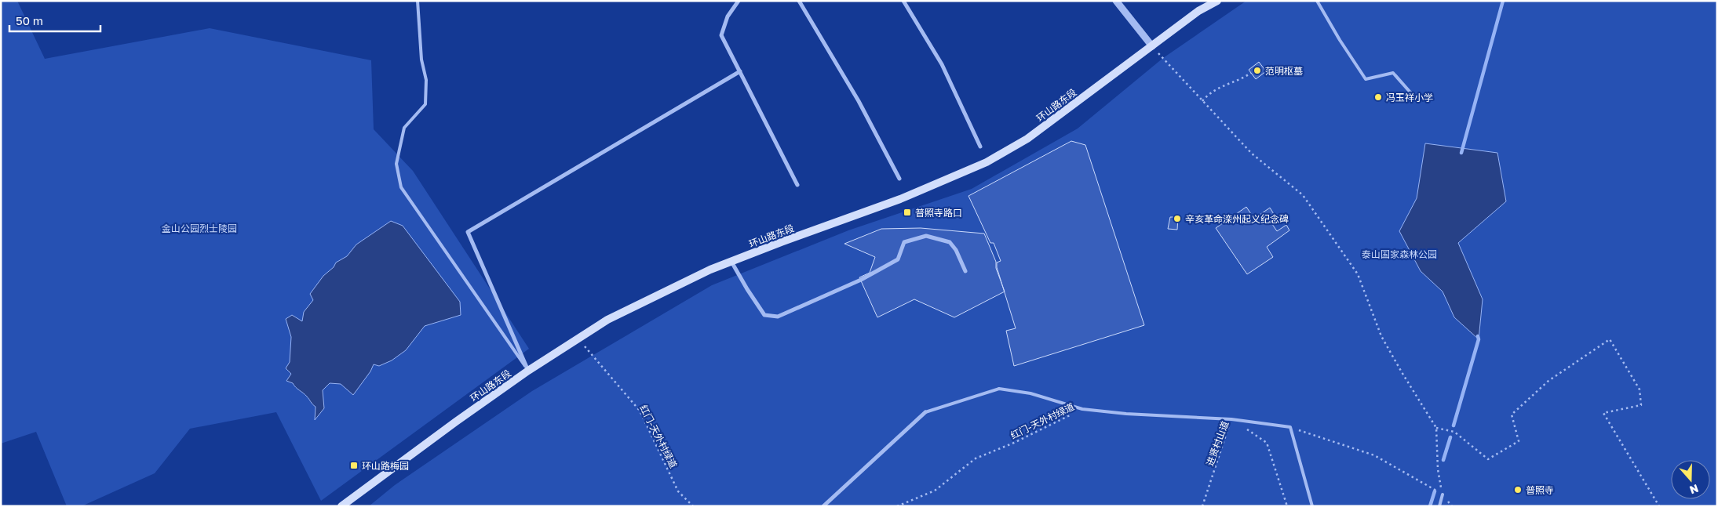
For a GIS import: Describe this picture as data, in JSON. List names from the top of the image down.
{
  "streets": {
    "main road": ["环山路东段"],
    "path": ["红门-天外村绿道", "进贤村山道"]
  },
  "crossings": [
    ["环山路东段", "红门-天外村绿道"]
  ],
  "parks": ["金山公园烈士陵园", "泰山国家森林公园"],
  "places": {
    "other": [
      "范明枢墓",
      "冯玉祥小学",
      "辛亥革命滦州起义纪念碑",
      "普照寺"
    ],
    "transit": ["普照寺路口", "环山路梅园"]
  },
  "scale_bar": "50 m",
  "north": "bottom"
}
